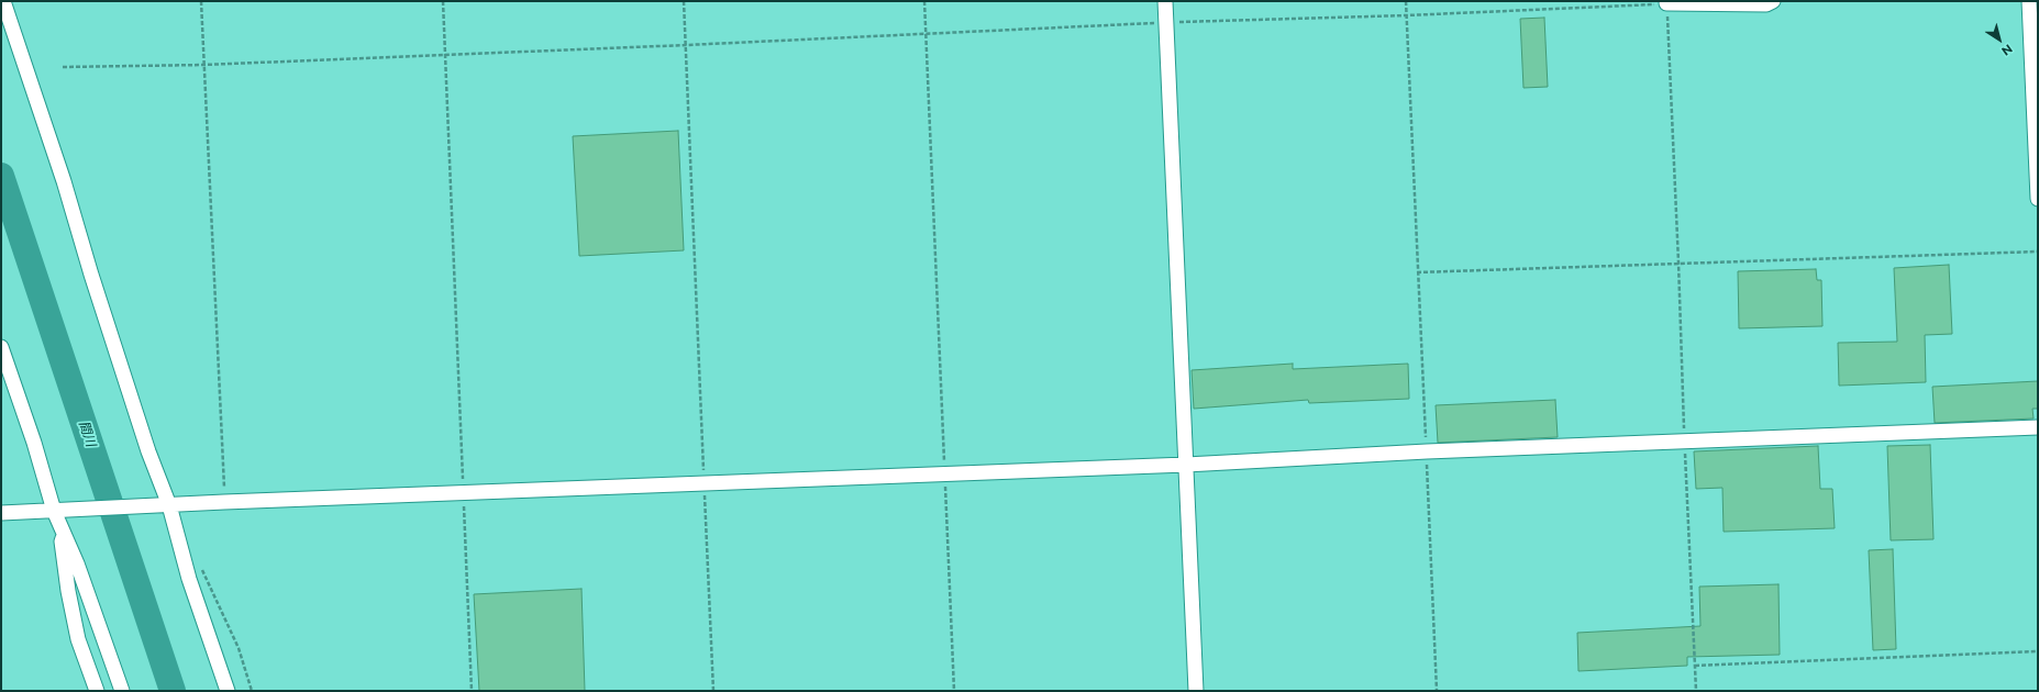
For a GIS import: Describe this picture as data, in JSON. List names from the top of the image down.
{
  "water": ["間川"],
  "north": "bottom right"
}
